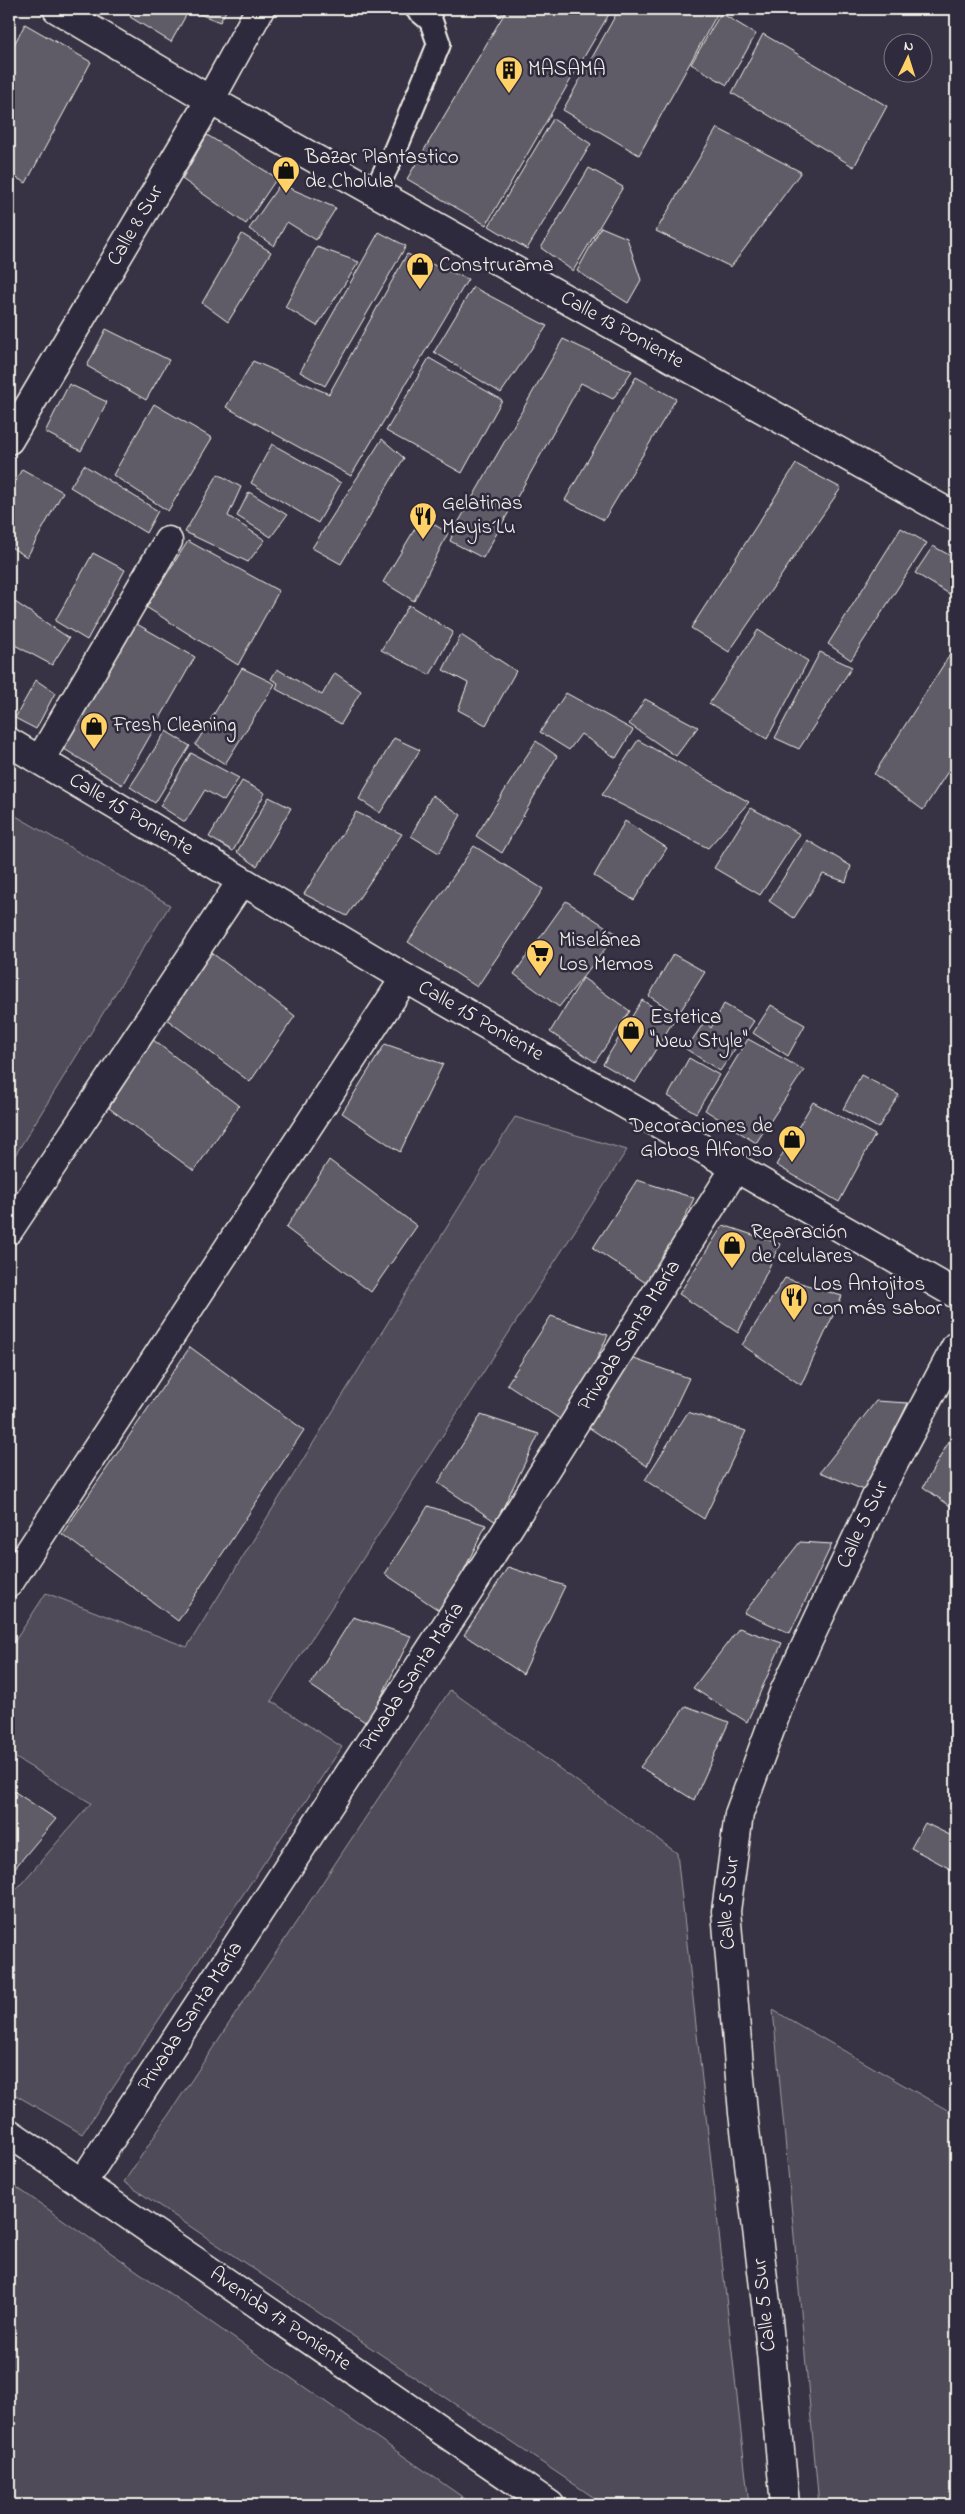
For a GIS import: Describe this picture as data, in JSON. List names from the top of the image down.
{
  "streets": {
    "street": [
      "Calle 8 Sur",
      "Calle 13 Poniente",
      "Calle 15 Poniente",
      "Privada Santa María",
      "Calle 5 Sur",
      "Avenida 17 Poniente"
    ]
  },
  "crossings": [
    ["Calle 8 Sur", "Calle 13 Poniente"],
    ["Calle 15 Poniente", "Privada Santa María"],
    ["Privada Santa María", "Avenida 17 Poniente"]
  ],
  "places": {
    "building": ["MASAMA"],
    "shop": [
      "Bazar Plantastico de Cholula",
      "Construrama",
      "Fresh Cleaning",
      "Estetica \"New Style\"",
      "Decoraciones de Globos Alfonso",
      "Reparación de celulares"
    ],
    "restaurant": ["Gelatinas Mayis´Lu", "Los Antojitos con más sabor"],
    "supermarket": ["Miselánea Los Memos"]
  },
  "north": "top"
}
